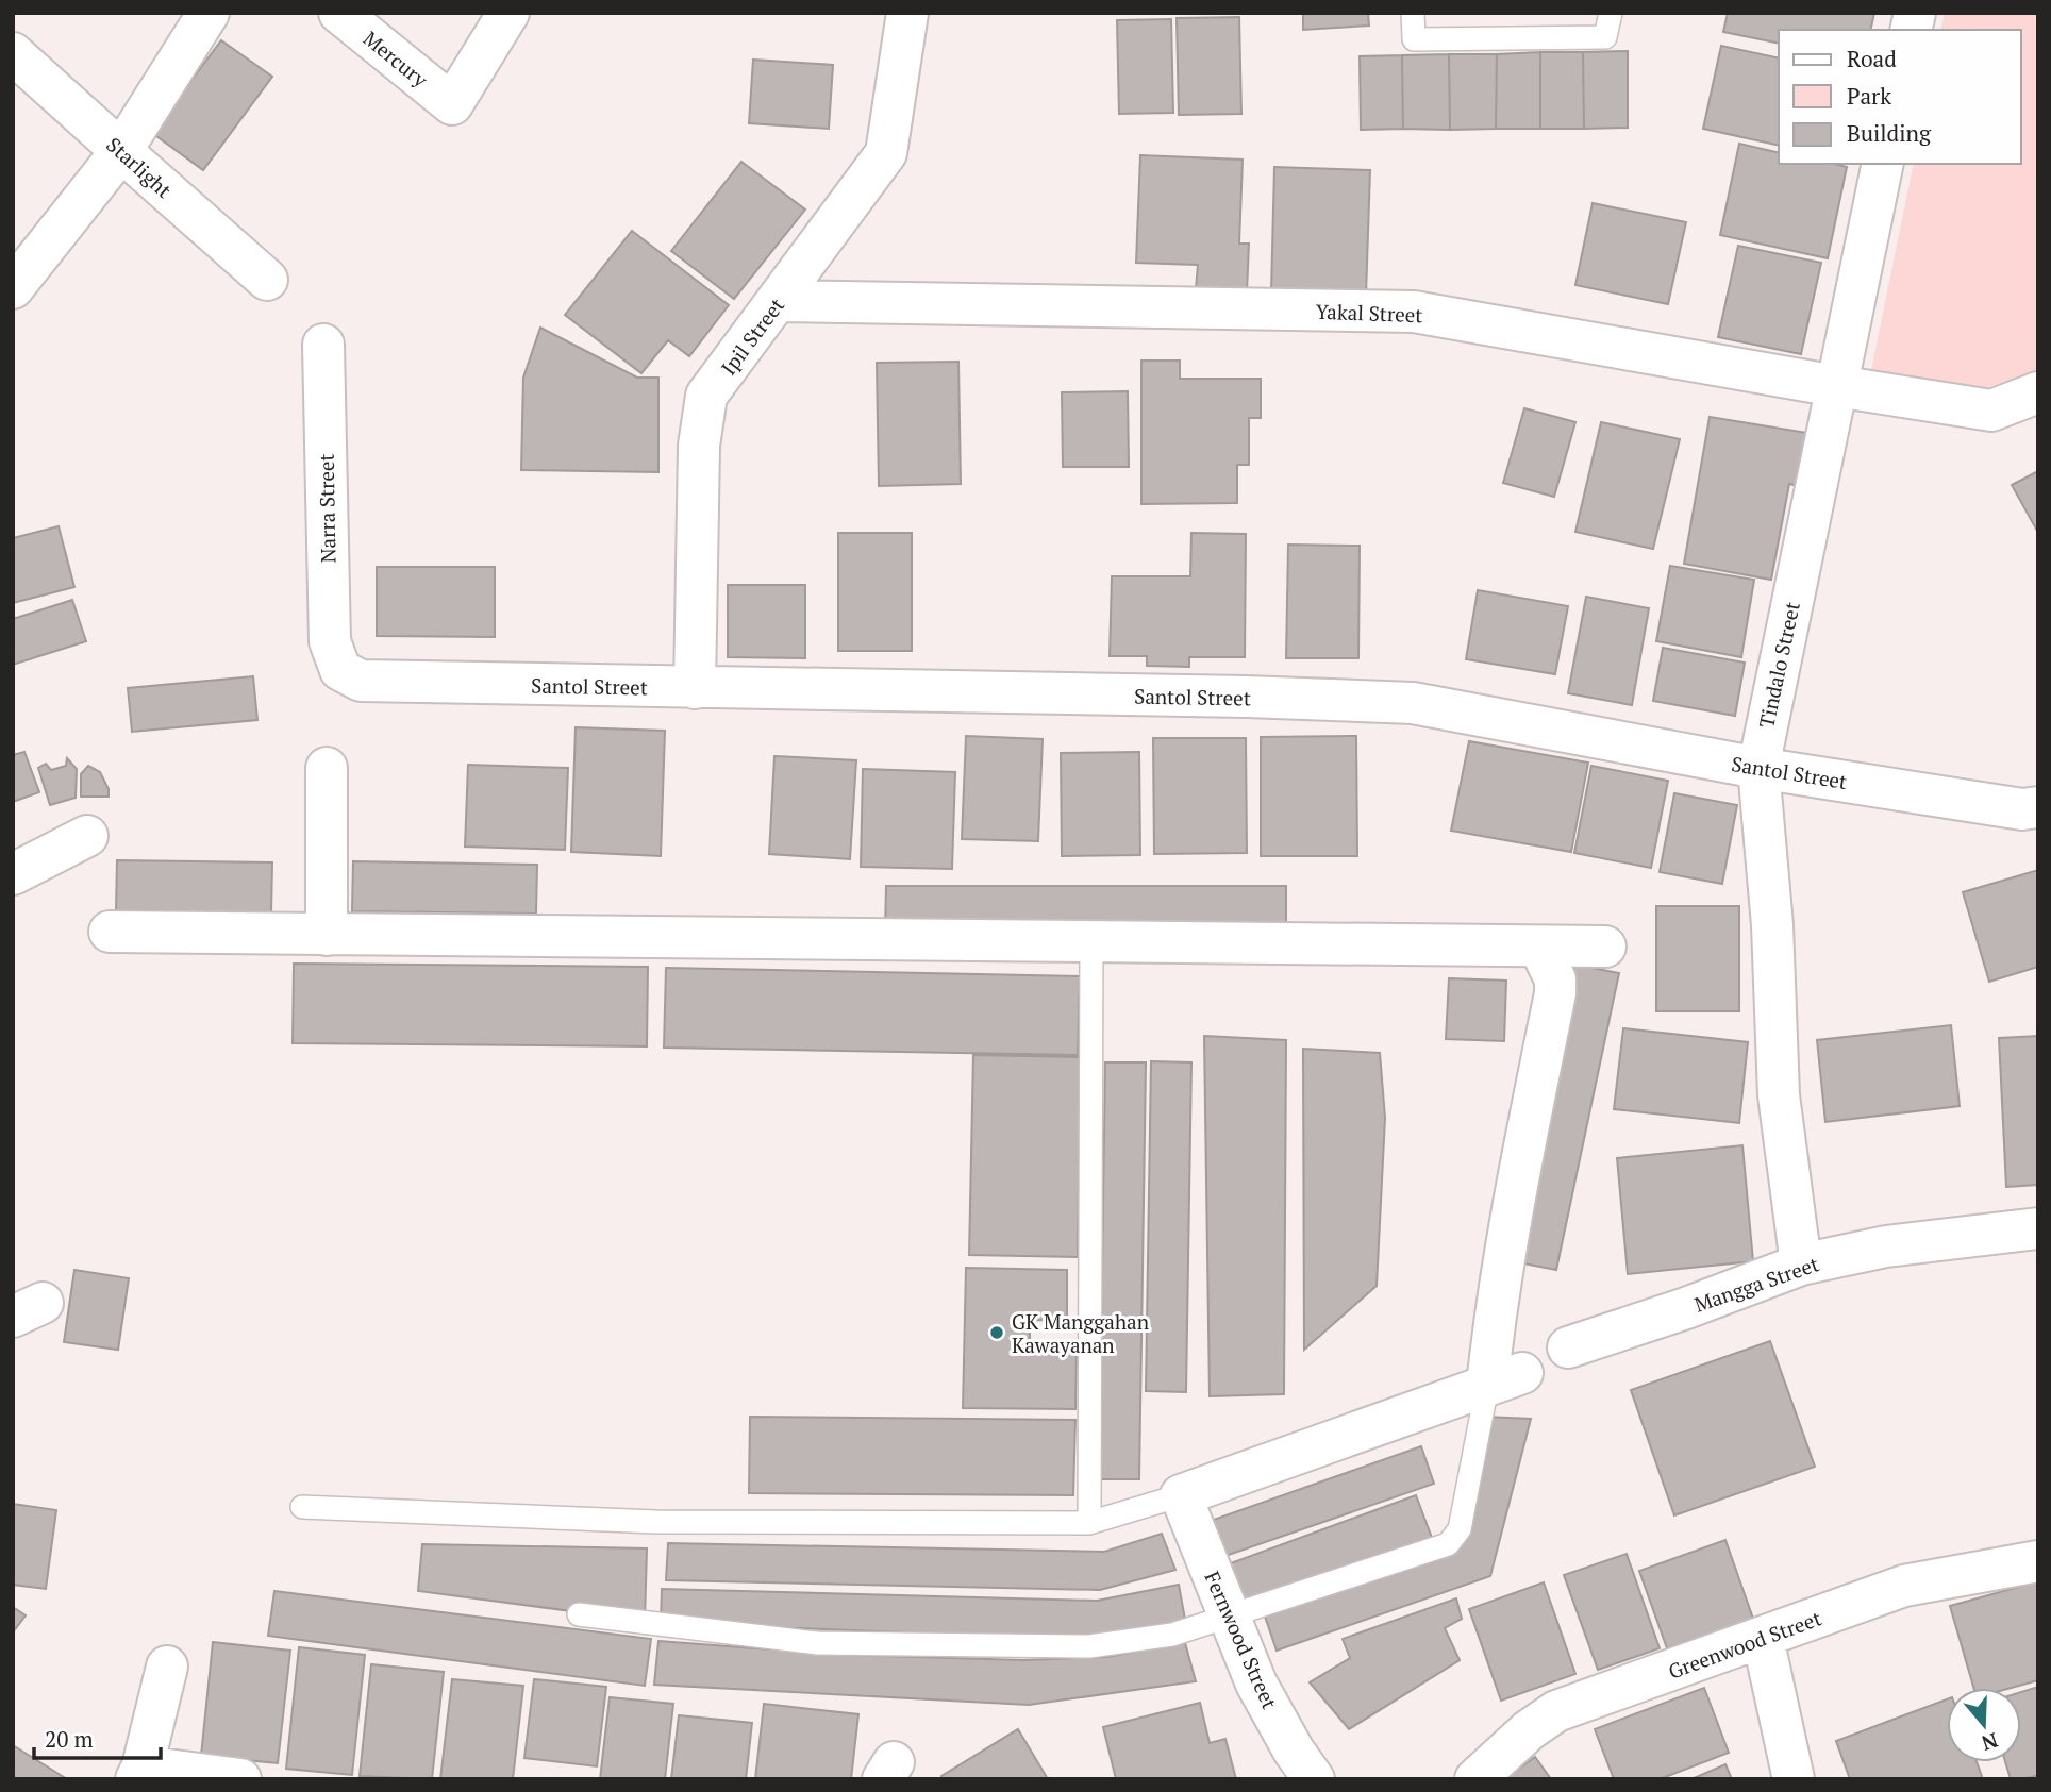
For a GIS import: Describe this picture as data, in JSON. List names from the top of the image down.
{
  "streets": {
    "street": [
      "Mercury",
      "Starlight",
      "Yakal Street",
      "Ipil Street",
      "Narra Street",
      "Tindalo Street",
      "Santol Street",
      "Mangga Street",
      "Fernwood Street",
      "Greenwood Street"
    ]
  },
  "crossings": [
    ["Yakal Street", "Ipil Street"],
    ["Yakal Street", "Tindalo Street"],
    ["Ipil Street", "Santol Street"],
    ["Narra Street", "Santol Street"],
    ["Tindalo Street", "Santol Street"],
    ["Tindalo Street", "Mangga Street"]
  ],
  "places": ["GK Manggahan Kawayanan"],
  "legend": ["Road", "Park", "Building"],
  "scale_bar": "20 m",
  "north": "bottom"
}
